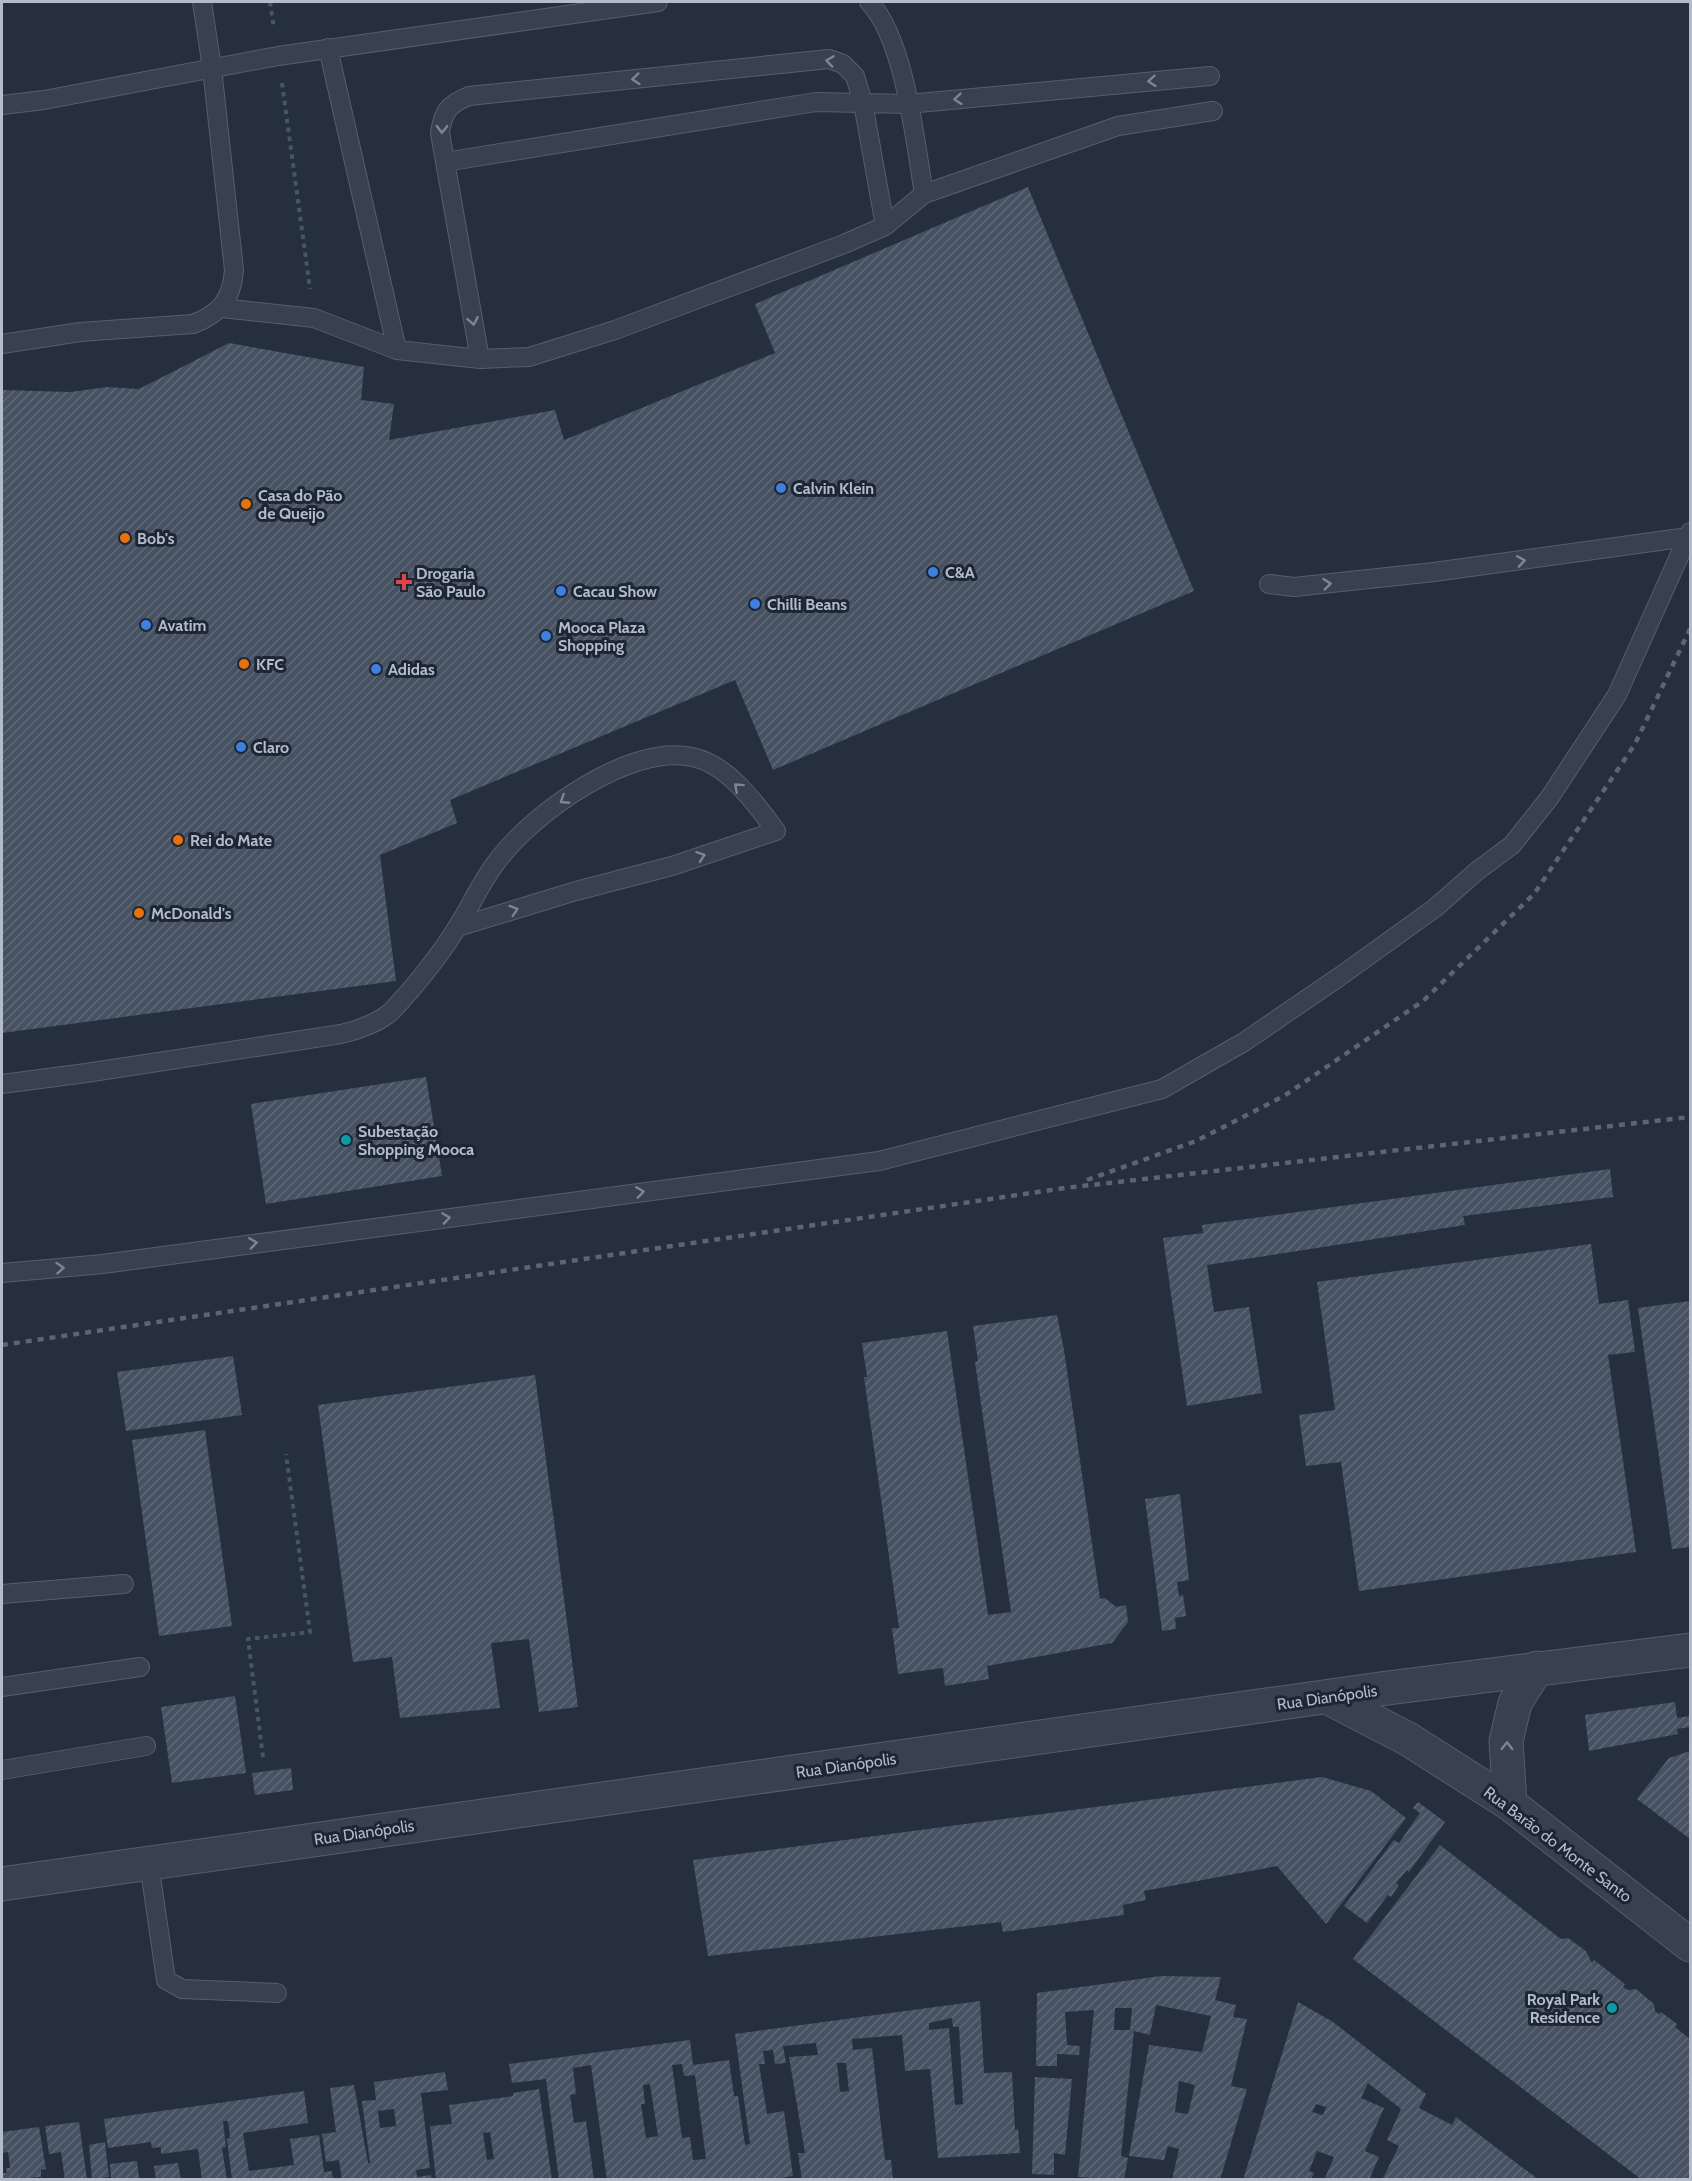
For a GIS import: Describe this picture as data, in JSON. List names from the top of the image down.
{
  "streets": {
    "street": ["Rua Dianópolis", "Rua Barão do Monte Santo"]
  },
  "crossings": [
    ["Rua Dianópolis", "Rua Barão do Monte Santo"]
  ],
  "places": {
    "other": [
      "Calvin Klein",
      "Casa do Pão de Queijo",
      "Bob's",
      "C&A",
      "Cacau Show",
      "Chilli Beans",
      "Avatim",
      "Mooca Plaza Shopping",
      "KFC",
      "Adidas",
      "Claro",
      "Rei do Mate",
      "McDonald's",
      "Subestação Shopping Mooca",
      "Royal Park Residence"
    ],
    "health": ["Drogaria São Paulo"]
  }
}
